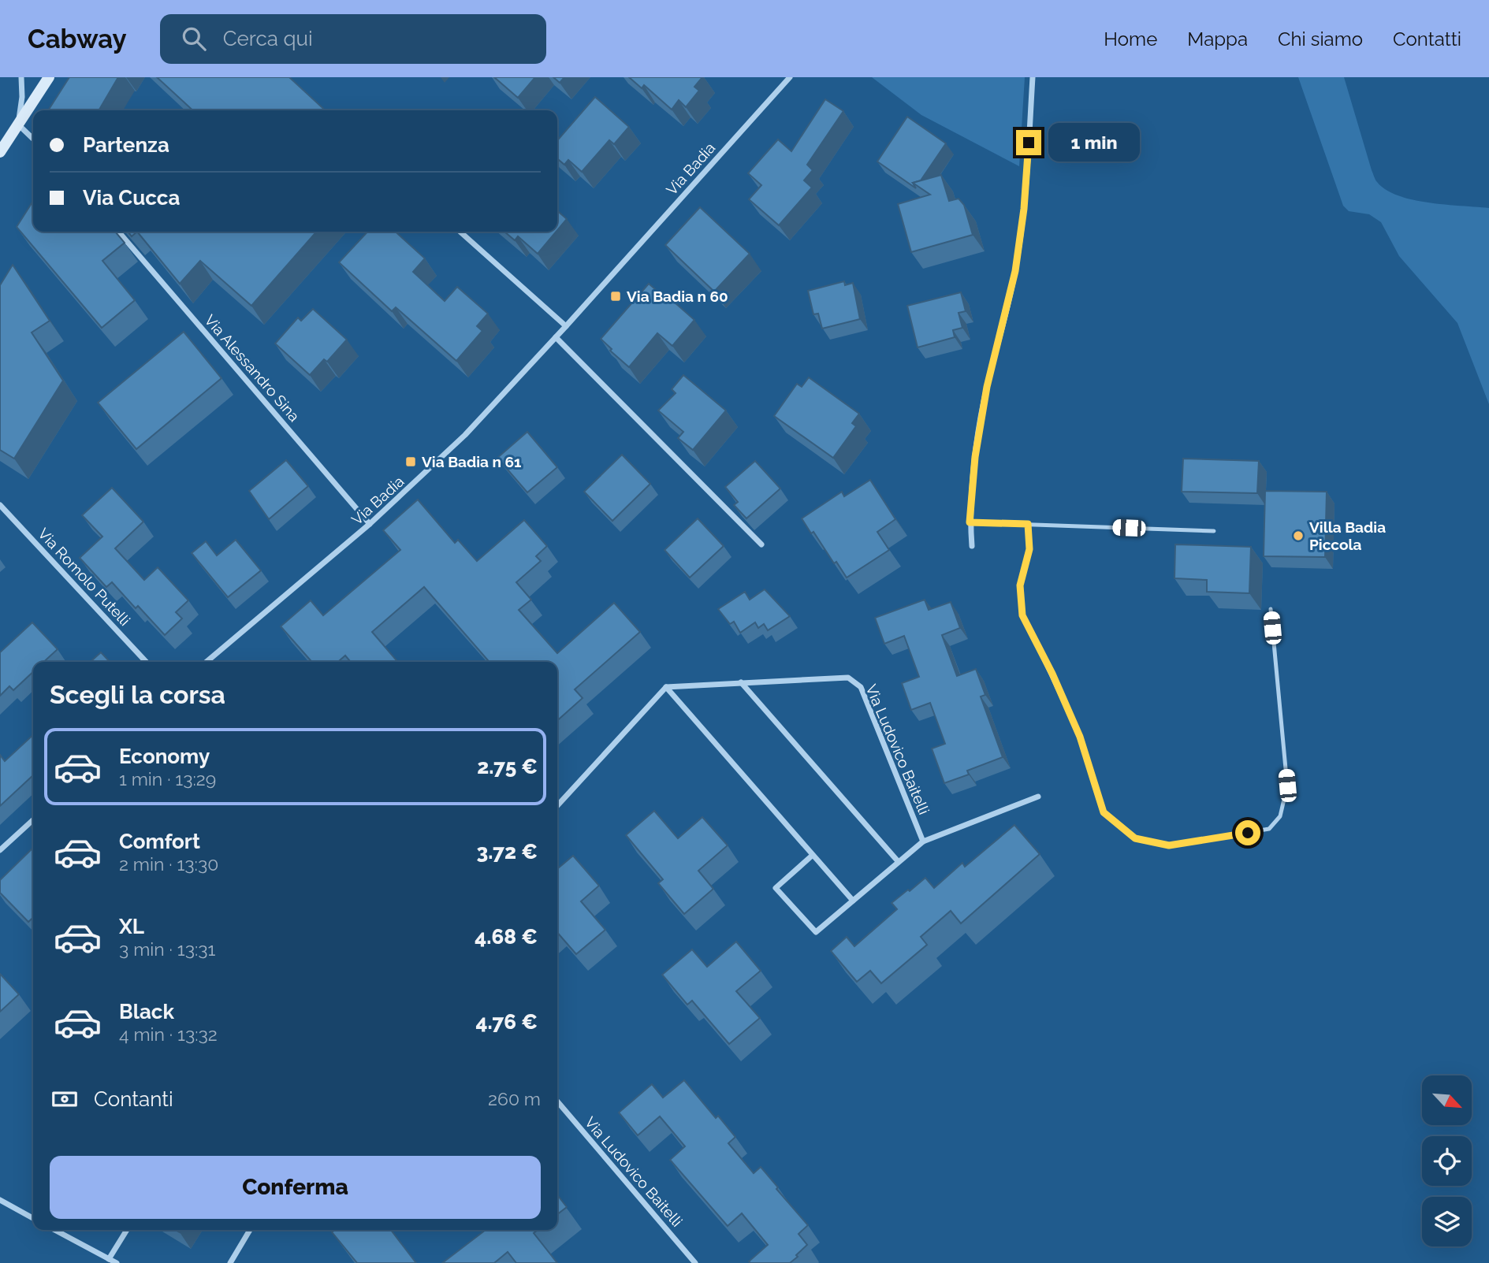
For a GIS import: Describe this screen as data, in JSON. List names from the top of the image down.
{
  "streets": {
    "street": [
      "Via Badia",
      "Via Alessandro Sina",
      "Via Romolo Putelli",
      "Via Ludovico Baitelli"
    ]
  },
  "crossings": [
    ["Via Badia", "Via Alessandro Sina"]
  ],
  "places": {
    "transit": ["Via Badia n 60", "Via Badia n 61"],
    "other": ["Villa Badia Piccola"]
  },
  "north": "bottom right",
  "page": {
    "header": "Cabway",
    "search": "Cerca qui",
    "nav": [
      "Home",
      "Mappa",
      "Chi siamo",
      "Contatti"
    ],
    "banner": ["Partenza", "Via Cucca"],
    "bubble": "1 min",
    "heading": "Scegli la corsa",
    "list": [
      {
        "name": "Economy",
        "note": "1 min · 13:29",
        "value": "2.75 €"
      },
      {
        "name": "Comfort",
        "note": "2 min · 13:30",
        "value": "3.72 €"
      },
      {
        "name": "XL",
        "note": "3 min · 13:31",
        "value": "4.68 €"
      },
      {
        "name": "Black",
        "note": "4 min · 13:32",
        "value": "4.76 €"
      }
    ],
    "pay": ["Contanti", "260 m"],
    "buttons": "Conferma"
  }
}
